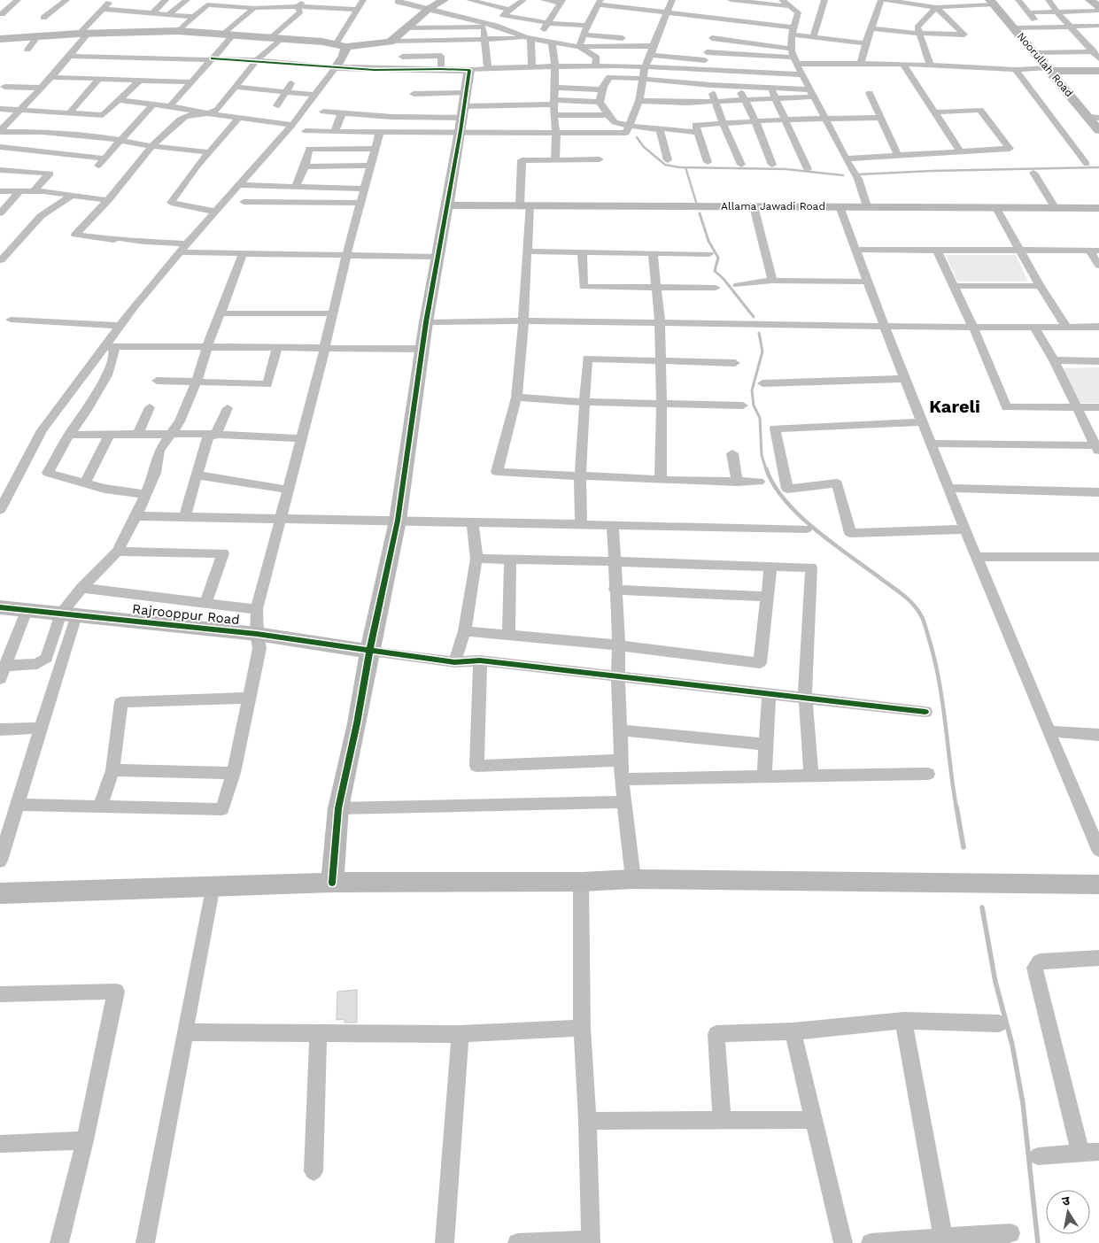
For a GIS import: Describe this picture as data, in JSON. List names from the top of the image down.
{
  "streets": {
    "street": ["Noorullah Road", "Allama Jawadi Road", "Rajrooppur Road"]
  },
  "districts": ["Kareli"],
  "north": "top"
}
